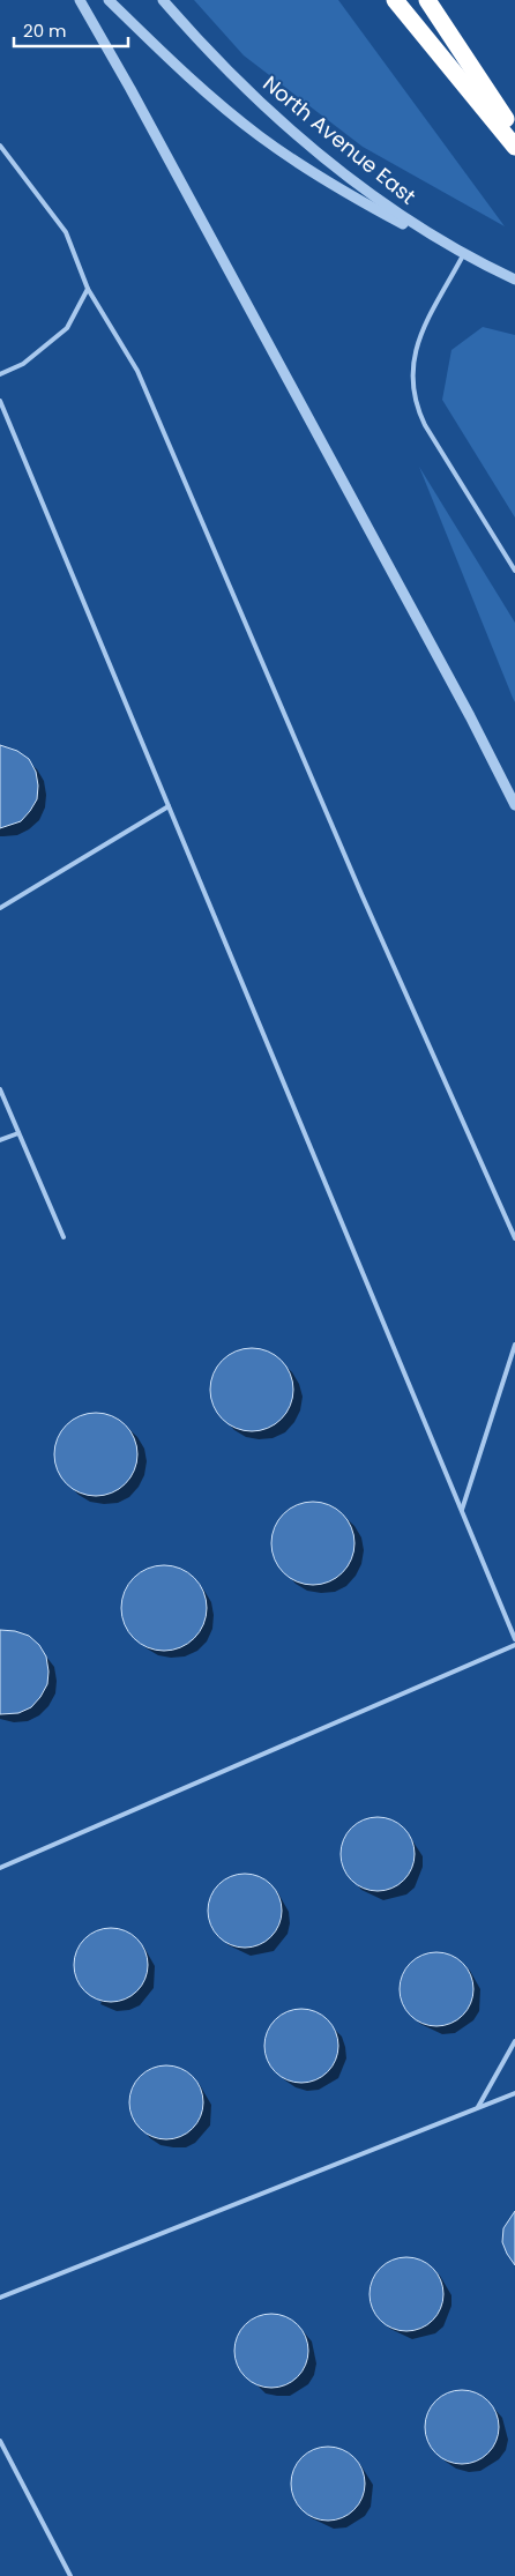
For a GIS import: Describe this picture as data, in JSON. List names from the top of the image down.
{
  "streets": {
    "street": ["North Avenue East"]
  },
  "scale_bar": "20 m"
}
